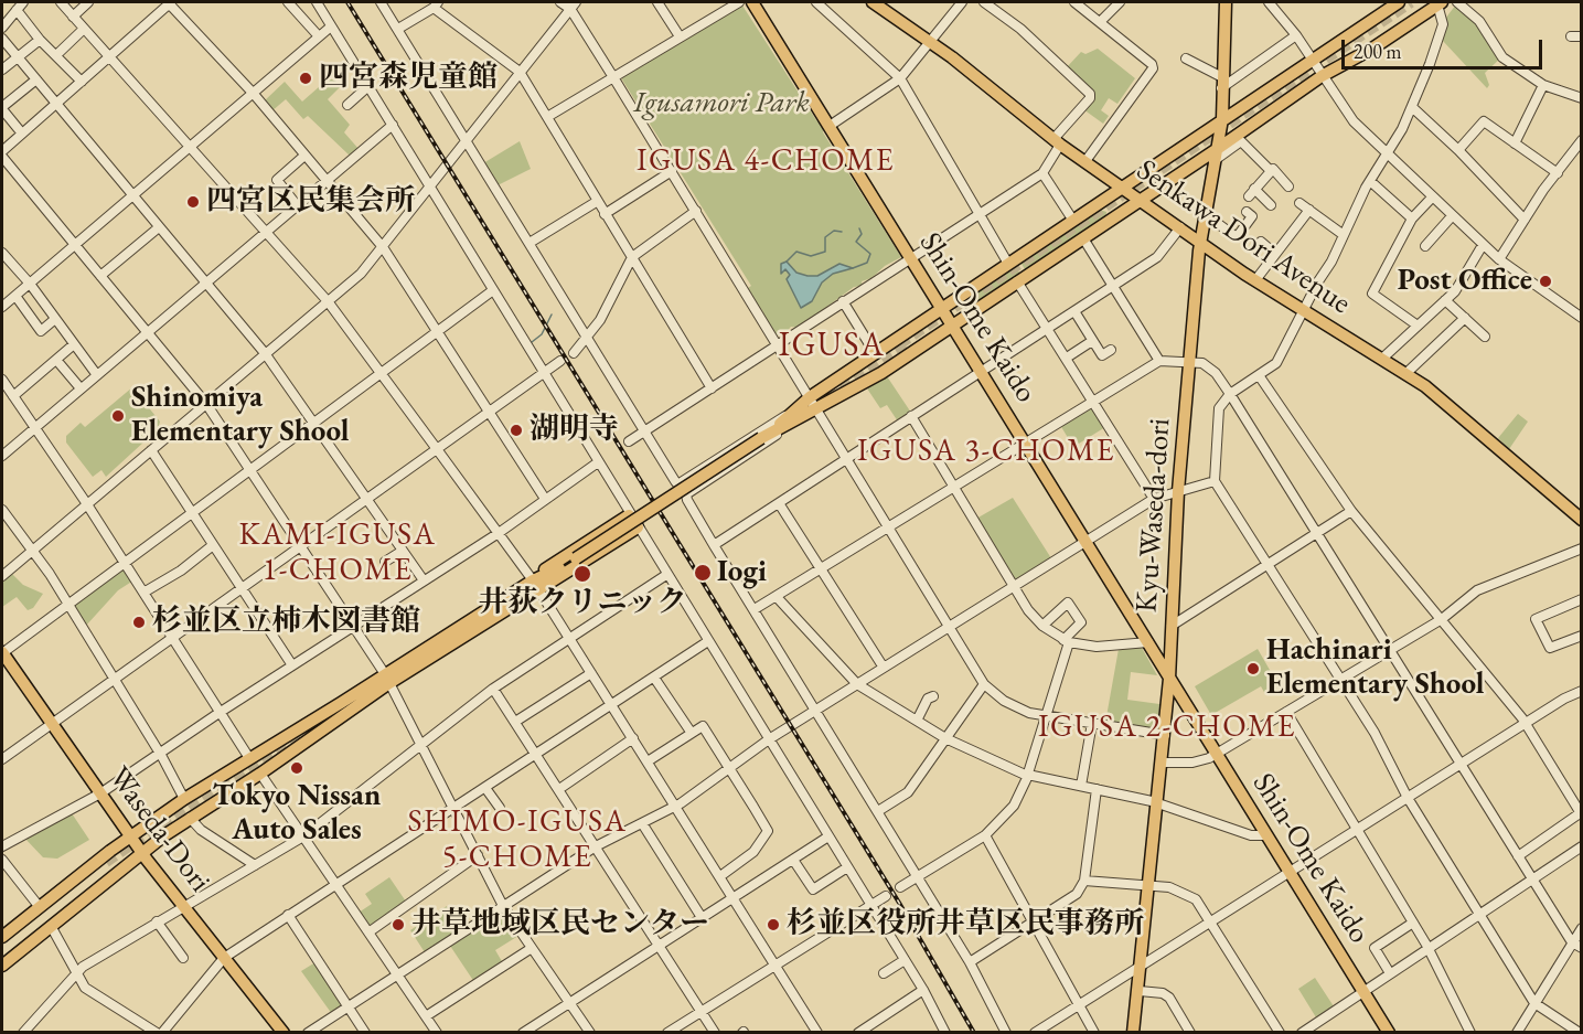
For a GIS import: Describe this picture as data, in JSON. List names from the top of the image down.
{
  "streets": {
    "main road": [
      "Senkawa Dori Avenue",
      "Shin-Ome Kaido",
      "Kyu-Waseda-dori",
      "Waseda-Dori"
    ]
  },
  "crossings": [
    ["Senkawa Dori Avenue", "Kyu-Waseda-dori"],
    ["Shin-Ome Kaido", "Kyu-Waseda-dori"]
  ],
  "districts": [
    "IGUSA 4-CHOME",
    "IGUSA",
    "IGUSA 3-CHOME",
    "KAMI-IGUSA 1-CHOME",
    "IGUSA 2-CHOME",
    "SHIMO-IGUSA 5-CHOME"
  ],
  "parks": ["Igusamori Park"],
  "places": [
    "四宮森児童館",
    "四宮区民集会所",
    "Post Office",
    "Shinomiya Elementary Shool",
    "湖明寺",
    "Iogi",
    "井荻クリニック",
    "杉並区立柿木図書館",
    "Hachinari Elementary Shool",
    "Tokyo Nissan Auto Sales",
    "井草地域区民センター",
    "杉並区役所井草区民事務所"
  ],
  "scale_bar": "200 m"
}
